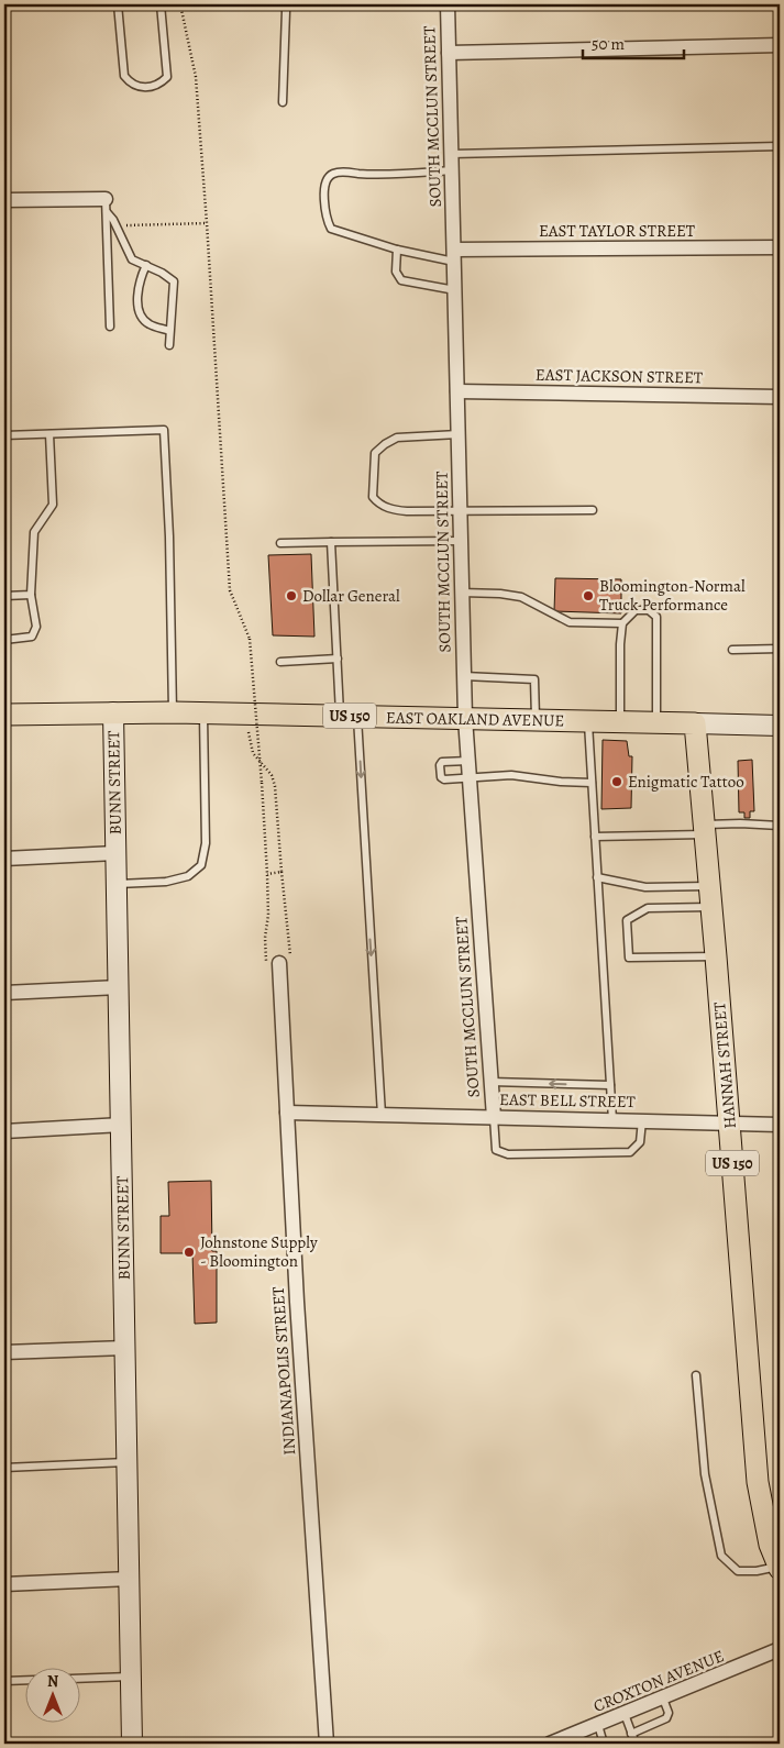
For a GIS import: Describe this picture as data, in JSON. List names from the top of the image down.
{
  "streets": {
    "main road": ["US 150", "EAST OAKLAND AVENUE", "HANNAH STREET"],
    "street": [
      "SOUTH MCCLUN STREET",
      "EAST TAYLOR STREET",
      "EAST JACKSON STREET",
      "BUNN STREET",
      "EAST BELL STREET",
      "INDIANAPOLIS STREET",
      "CROXTON AVENUE"
    ]
  },
  "crossings": [
    ["SOUTH MCCLUN STREET", "EAST TAYLOR STREET"],
    ["SOUTH MCCLUN STREET", "EAST JACKSON STREET"],
    ["SOUTH MCCLUN STREET", "EAST OAKLAND AVENUE"],
    ["SOUTH MCCLUN STREET", "EAST BELL STREET"],
    ["EAST OAKLAND AVENUE", "BUNN STREET"],
    ["EAST OAKLAND AVENUE", "HANNAH STREET"],
    ["HANNAH STREET", "EAST BELL STREET"],
    ["EAST BELL STREET", "INDIANAPOLIS STREET"]
  ],
  "places": [
    "Dollar General",
    "Bloomington-Normal Truck Performance",
    "Enigmatic Tattoo",
    "Johnstone Supply - Bloomington"
  ],
  "scale_bar": "50 m",
  "north": "top"
}
